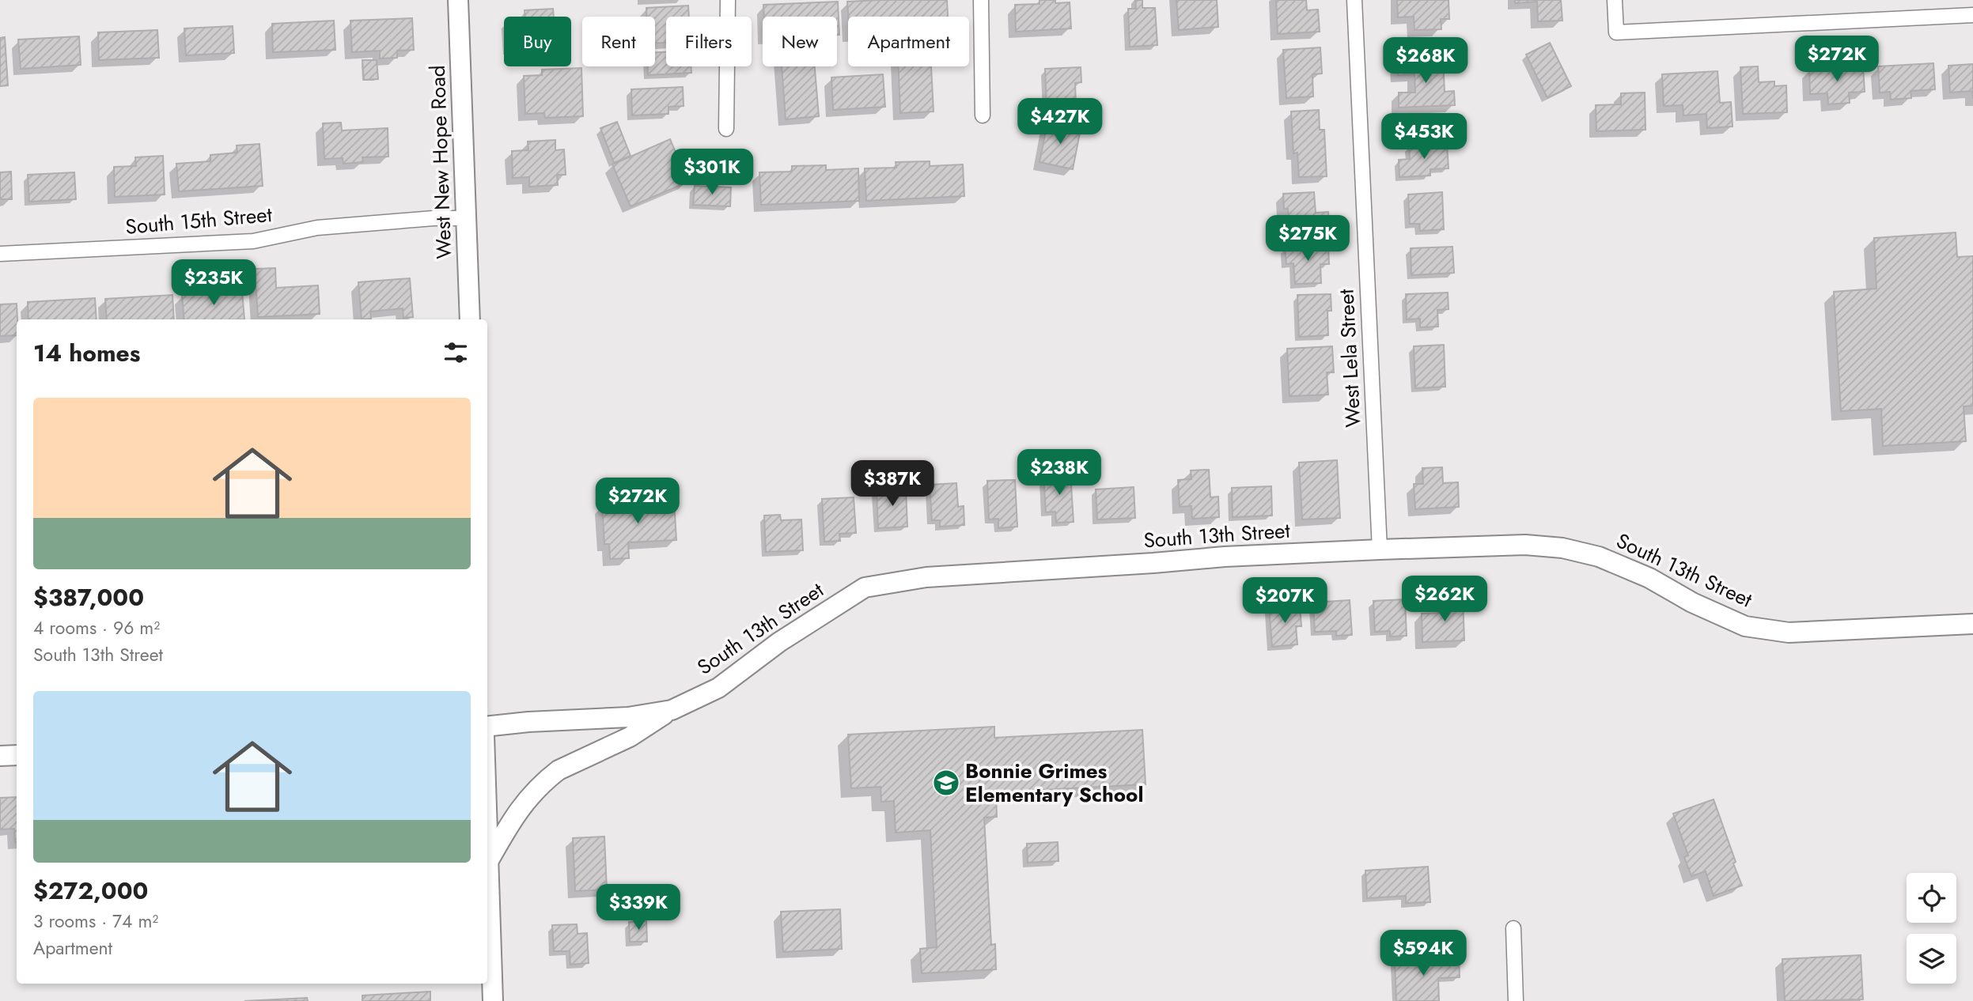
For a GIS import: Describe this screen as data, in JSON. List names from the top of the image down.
{
  "streets": {
    "street": [
      "West New Hope Road",
      "South 15th Street",
      "West Lela Street",
      "South 13th Street"
    ]
  },
  "crossings": [
    ["West New Hope Road", "South 15th Street"],
    ["West Lela Street", "South 13th Street"]
  ],
  "places": {
    "school or university": ["Bonnie Grimes Elementary School"]
  },
  "page": {
    "chip": [
      "Buy",
      "Rent",
      "Filters",
      "New",
      "Apartment"
    ],
    "price": [
      "$272K",
      "$268K",
      "$427K",
      "$453K",
      "$301K",
      "$275K",
      "$235K",
      "$238K",
      "$387K",
      "$272K",
      "$262K",
      "$207K",
      "$339K",
      "$594K"
    ],
    "heading": "14 homes",
    "list": [
      {
        "name": "$387,000",
        "note": "4 rooms · 96 m² · South 13th Street"
      },
      {
        "name": "$272,000",
        "note": "3 rooms · 74 m² · Apartment"
      }
    ]
  }
}
